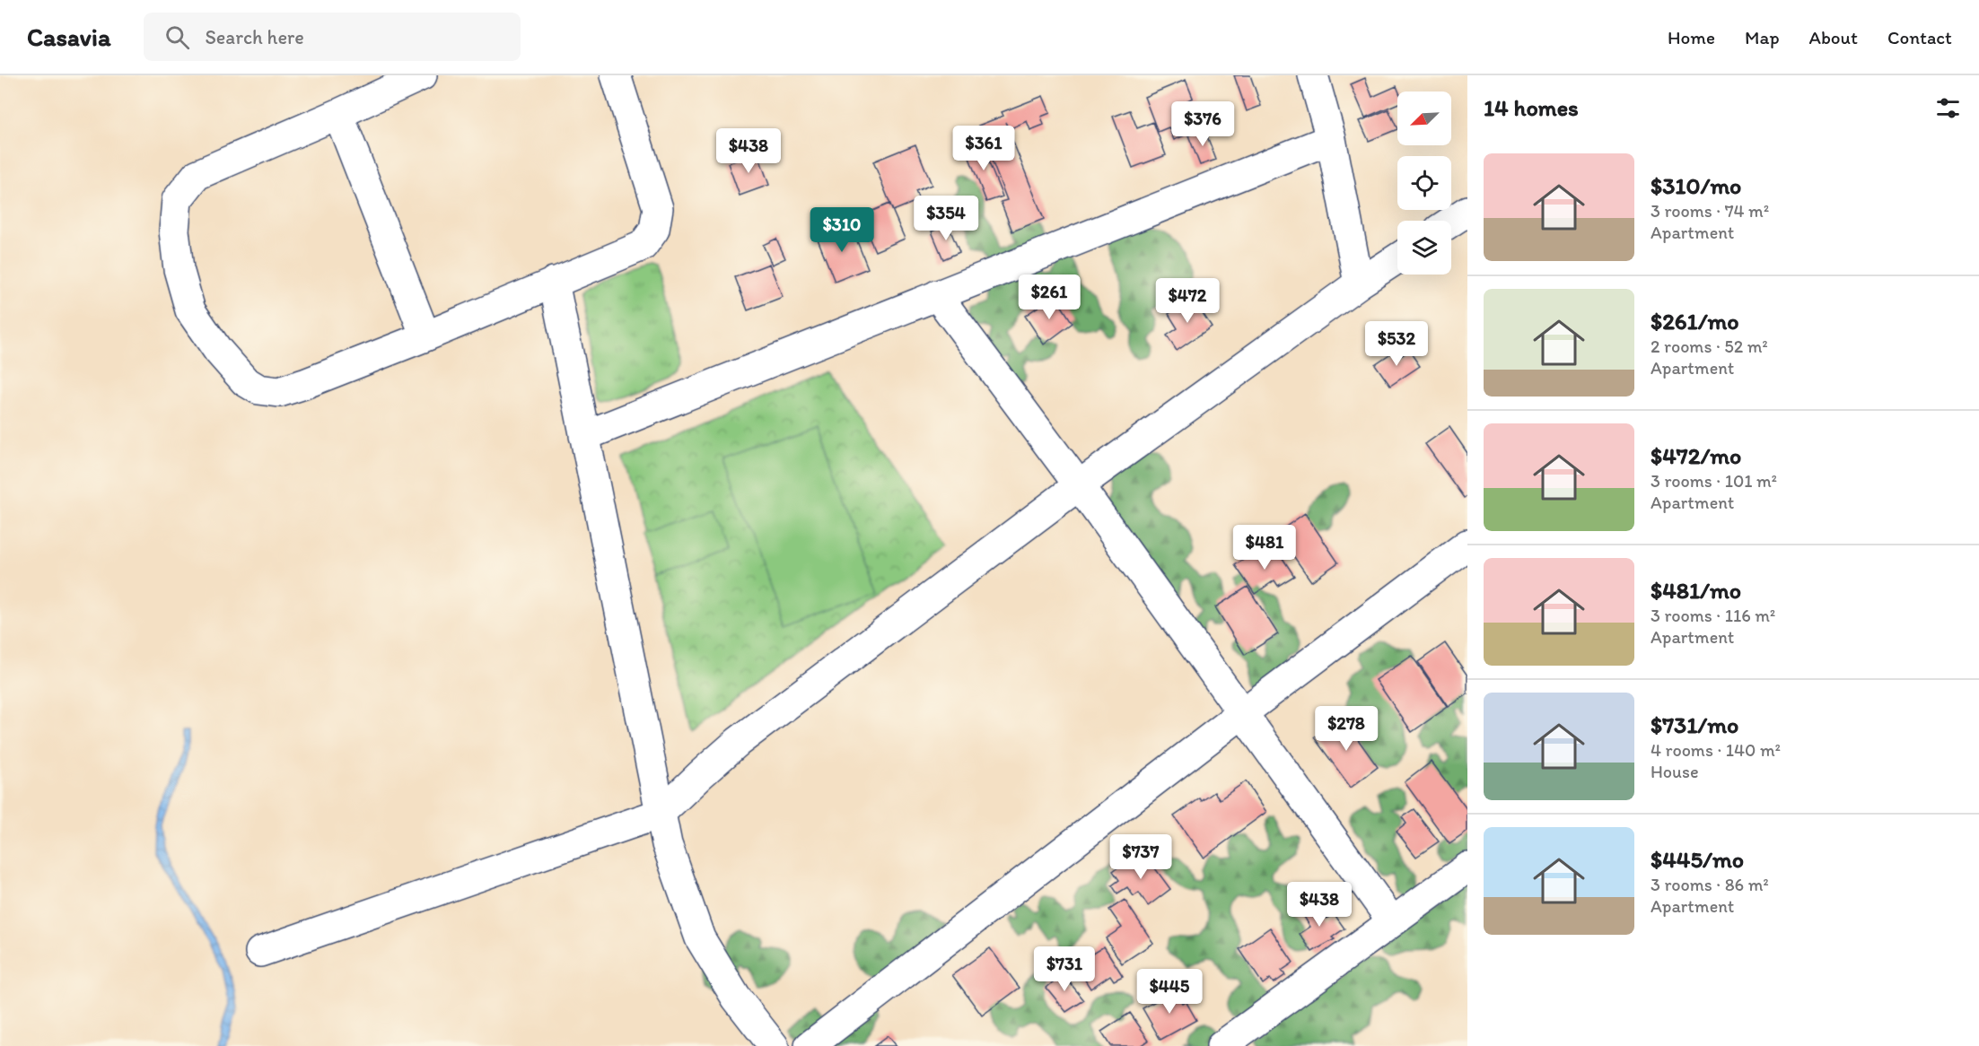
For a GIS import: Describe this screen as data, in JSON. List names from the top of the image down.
{
  "north": "bottom left",
  "page": {
    "header": "Casavia",
    "search": "Search here",
    "nav": [
      "Home",
      "Map",
      "About",
      "Contact"
    ],
    "heading": "14 homes",
    "price": [
      "$376",
      "$361",
      "$438",
      "$354",
      "$310",
      "$261",
      "$472",
      "$532",
      "$481",
      "$278",
      "$737",
      "$438",
      "$731",
      "$445"
    ],
    "list": [
      {
        "name": "$310/mo",
        "note": "3 rooms · 74 m² · Apartment"
      },
      {
        "name": "$261/mo",
        "note": "2 rooms · 52 m² · Apartment"
      },
      {
        "name": "$472/mo",
        "note": "3 rooms · 101 m² · Apartment"
      },
      {
        "name": "$481/mo",
        "note": "3 rooms · 116 m² · Apartment"
      },
      {
        "name": "$731/mo",
        "note": "4 rooms · 140 m² · House"
      },
      {
        "name": "$445/mo",
        "note": "3 rooms · 86 m² · Apartment"
      }
    ]
  }
}
